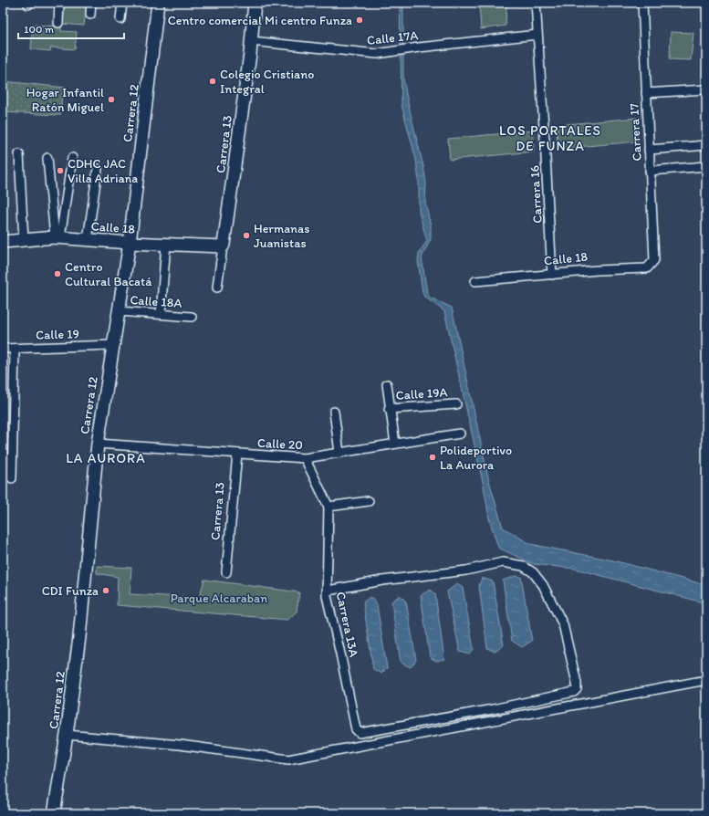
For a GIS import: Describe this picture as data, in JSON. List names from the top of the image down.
{
  "streets": {
    "main road": ["Carrera 12", "Carrera 13", "Calle 18"],
    "street": [
      "Calle 17A",
      "Carrera 17",
      "Carrera 16",
      "Calle 18A",
      "Calle 19",
      "Calle 19A",
      "Calle 20",
      "Carrera 13A"
    ]
  },
  "crossings": [
    ["Calle 17A", "Carrera 13"],
    ["Calle 17A", "Carrera 16"],
    ["Carrera 12", "Calle 18"],
    ["Carrera 12", "Calle 18A"],
    ["Carrera 12", "Calle 19"],
    ["Carrera 12", "Calle 20"],
    ["Carrera 17", "Calle 18"],
    ["Carrera 13", "Calle 18"],
    ["Carrera 13", "Calle 20"],
    ["Carrera 16", "Calle 18"],
    ["Calle 20", "Carrera 13A"]
  ],
  "districts": ["LOS PORTALES DE FUNZA", "LA AURORA"],
  "parks": ["Parque Alcaraban"],
  "places": [
    "Centro comercial Mi centro Funza",
    "Colegio Cristiano Integral",
    "Hogar Infantil Ratón Miguel",
    "CDHC JAC Villa Adriana",
    "Hermanas Juanistas",
    "Centro Cultural Bacatá",
    "Polideportivo La Aurora",
    "CDI Funza"
  ],
  "scale_bar": "100 m"
}
